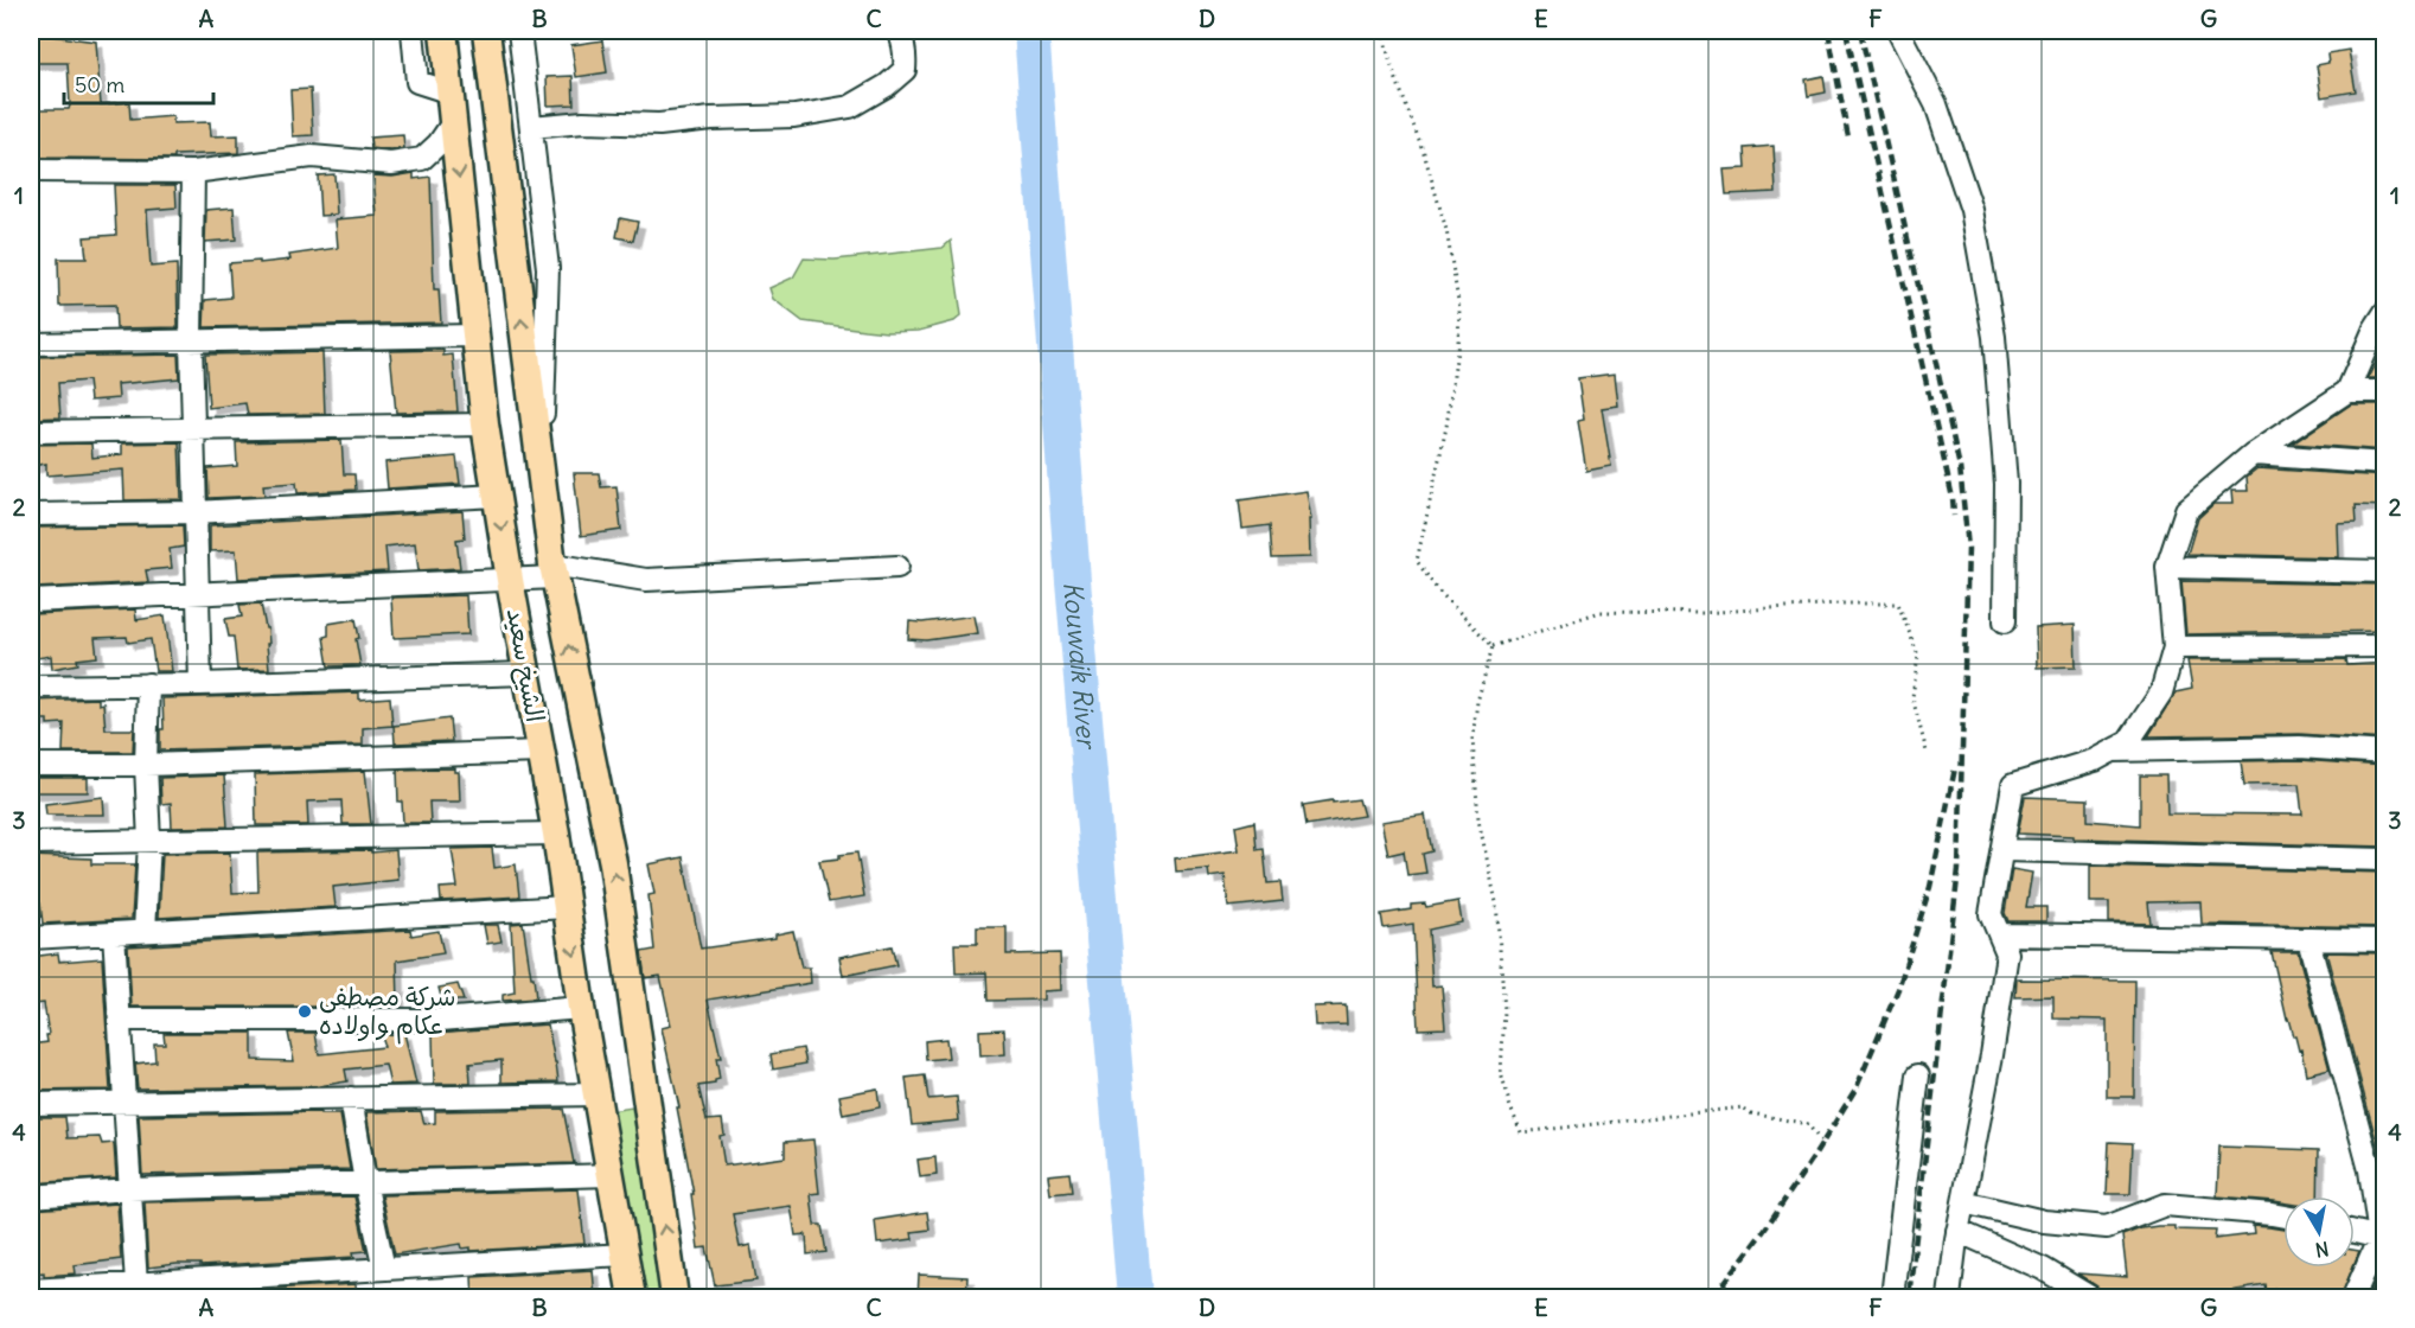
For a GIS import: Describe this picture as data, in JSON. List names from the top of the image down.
{
  "streets": {
    "main road": ["الشيخ سعيد"]
  },
  "water": ["Kouwaik River"],
  "places": ["شركة مصطفى عكام واولاده"],
  "scale_bar": "50 m",
  "north": "bottom",
  "grid": {
    "columns": [
      "A",
      "B",
      "C",
      "D",
      "E",
      "F",
      "G"
    ],
    "rows": [
      "1",
      "2",
      "3",
      "4"
    ]
  }
}
